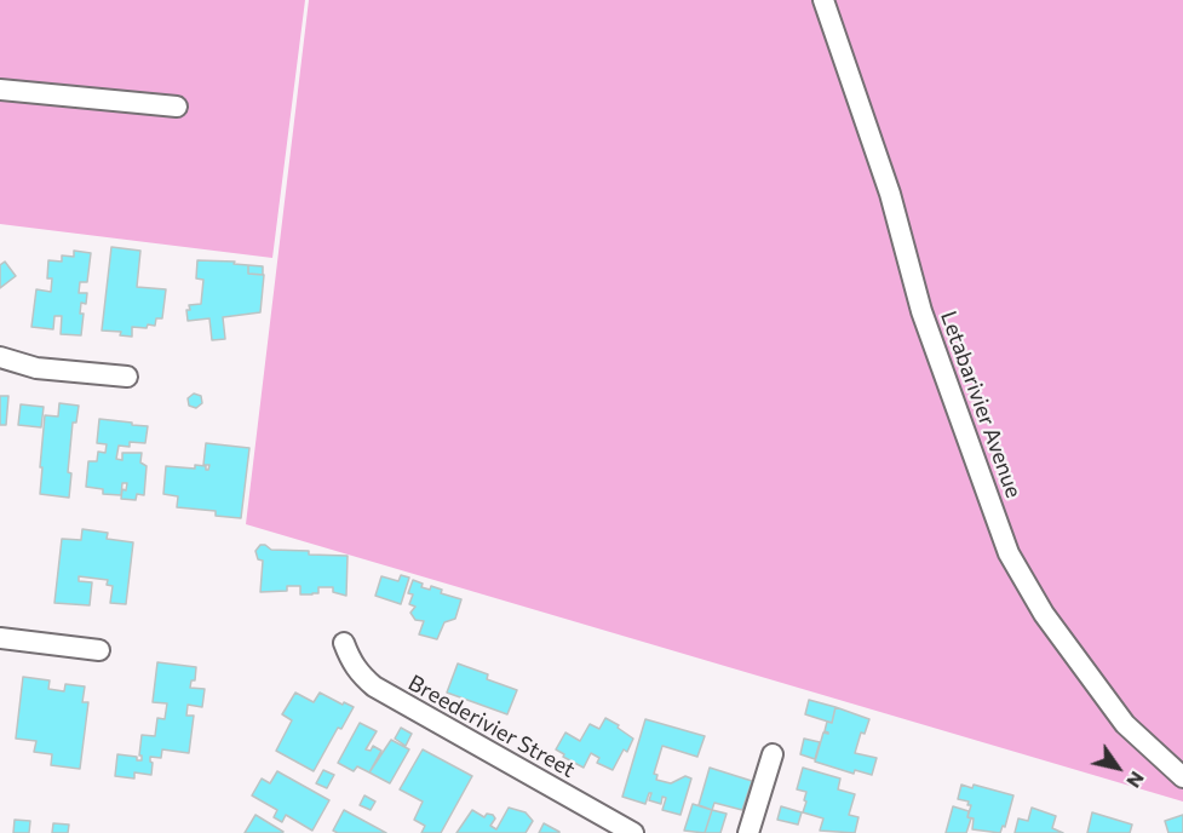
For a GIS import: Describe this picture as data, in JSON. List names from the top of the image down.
{
  "streets": {
    "street": ["Letabarivier Avenue", "Breederivier Street"]
  },
  "north": "bottom right"
}
